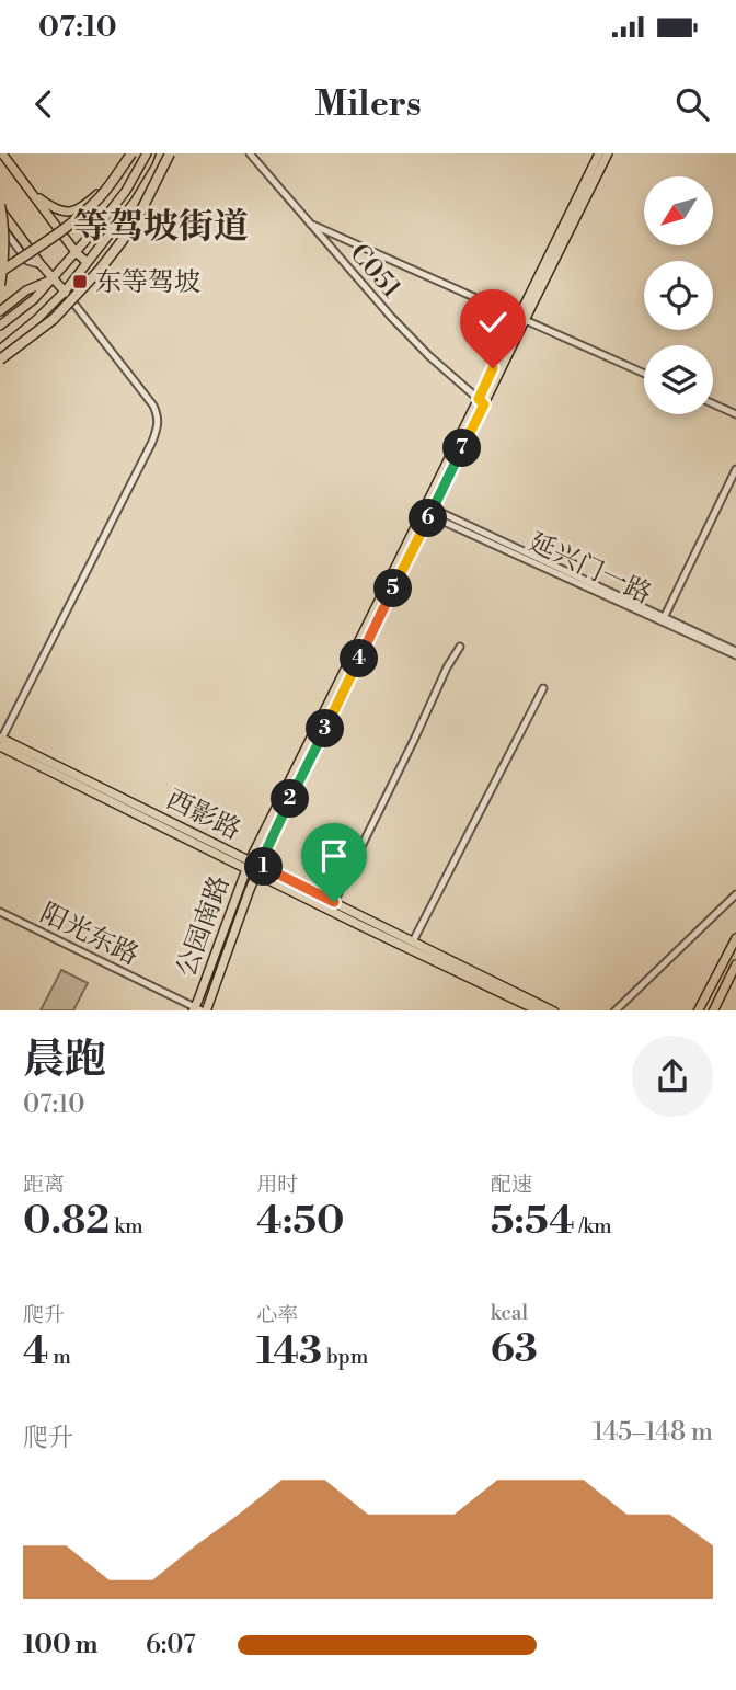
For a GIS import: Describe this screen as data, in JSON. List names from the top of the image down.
{
  "streets": {
    "main road": ["西影路", "公园南路"],
    "street": ["C051", "延兴门一路", "阳光东路"]
  },
  "crossings": [
    ["C051", "公园南路"],
    ["延兴门一路", "公园南路"],
    ["西影路", "公园南路"],
    ["公园南路", "阳光东路"]
  ],
  "districts": ["等驾坡街道"],
  "places": {
    "transit": ["东等驾坡"]
  },
  "north": "bottom left",
  "page": {
    "status": "07:10",
    "header": "Milers",
    "pins": [
      "7",
      "6",
      "5",
      "4",
      "3",
      "2",
      "1"
    ],
    "heading": ["晨跑", "07:10"],
    "stats": [
      ["距离", "0.82 km"],
      ["用时", "4:50"],
      ["配速", "5:54 /km"],
      ["爬升", "4 m"],
      ["心率", "143 bpm"],
      ["kcal", "63"]
    ],
    "chart": ["爬升", "145–148 m"],
    "list": [
      {
        "name": "100 m",
        "note": "6:07"
      }
    ]
  }
}
